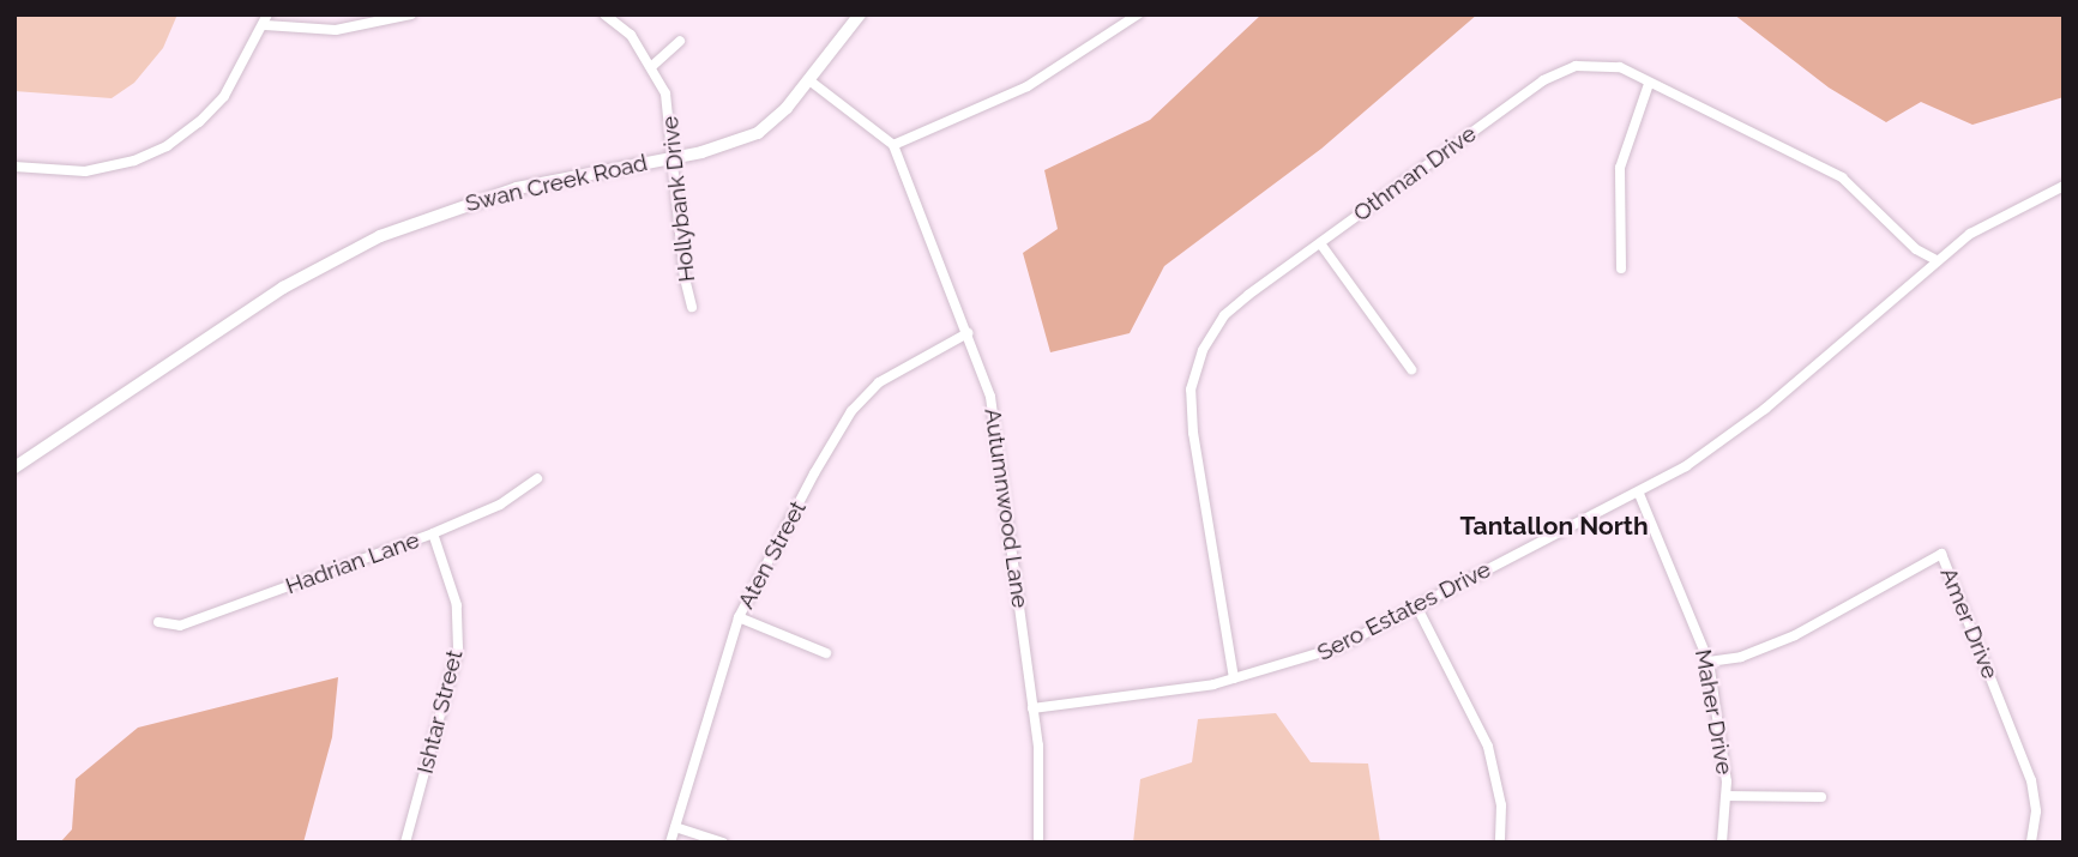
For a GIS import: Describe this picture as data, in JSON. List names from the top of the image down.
{
  "streets": {
    "street": [
      "Othman Drive",
      "Swan Creek Road",
      "Hollybank Drive",
      "Autumnwood Lane",
      "Aten Street",
      "Hadrian Lane",
      "Sero Estates Drive",
      "Amer Drive",
      "Ishtar Street",
      "Maher Drive"
    ]
  },
  "crossings": [
    ["Othman Drive", "Sero Estates Drive"],
    ["Swan Creek Road", "Hollybank Drive"],
    ["Autumnwood Lane", "Aten Street"],
    ["Autumnwood Lane", "Sero Estates Drive"],
    ["Hadrian Lane", "Ishtar Street"],
    ["Sero Estates Drive", "Maher Drive"],
    ["Amer Drive", "Maher Drive"]
  ],
  "districts": ["Tantallon North"]
}
